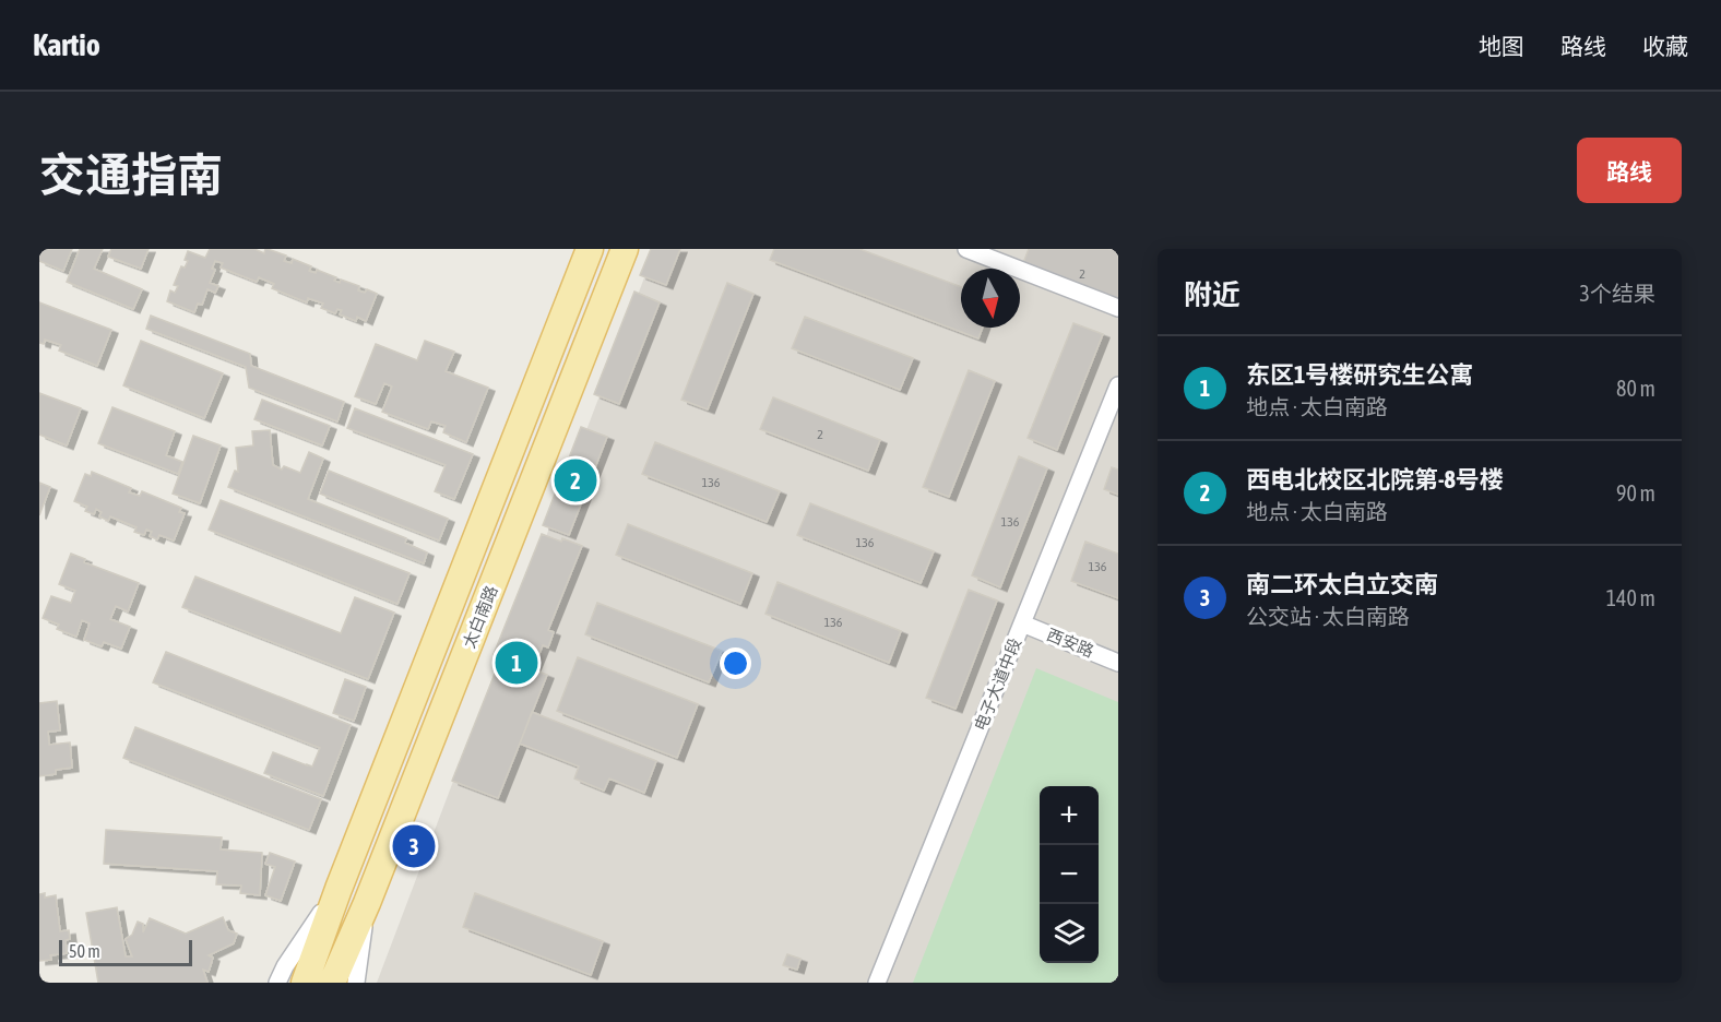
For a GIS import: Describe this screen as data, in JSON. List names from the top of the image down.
{
  "streets": {
    "main road": ["太白南路"],
    "street": ["西安路", "电子大道中段"]
  },
  "crossings": [
    ["西安路", "电子大道中段"]
  ],
  "house_numbers": [
    "2",
    "2",
    "136",
    "136",
    "136",
    "136",
    "136"
  ],
  "scale_bar": "50 m",
  "north": "bottom",
  "page": {
    "header": "Kartio",
    "nav": ["地图", "路线", "收藏"],
    "title": "交通指南",
    "buttons": "路线",
    "heading": ["附近", "3个结果"],
    "list": [
      {
        "mark": "1",
        "name": "东区1号楼研究生公寓",
        "note": "地点 · 太白南路",
        "value": "80 m"
      },
      {
        "mark": "2",
        "name": "西电北校区北院第-8号楼",
        "note": "地点 · 太白南路",
        "value": "90 m"
      },
      {
        "mark": "3",
        "name": "南二环太白立交南",
        "note": "公交站 · 太白南路",
        "value": "140 m"
      }
    ],
    "pins": ["2", "1", "3"],
    "map_buttons": ["+", "−"],
    "scale": "50 m"
  }
}
